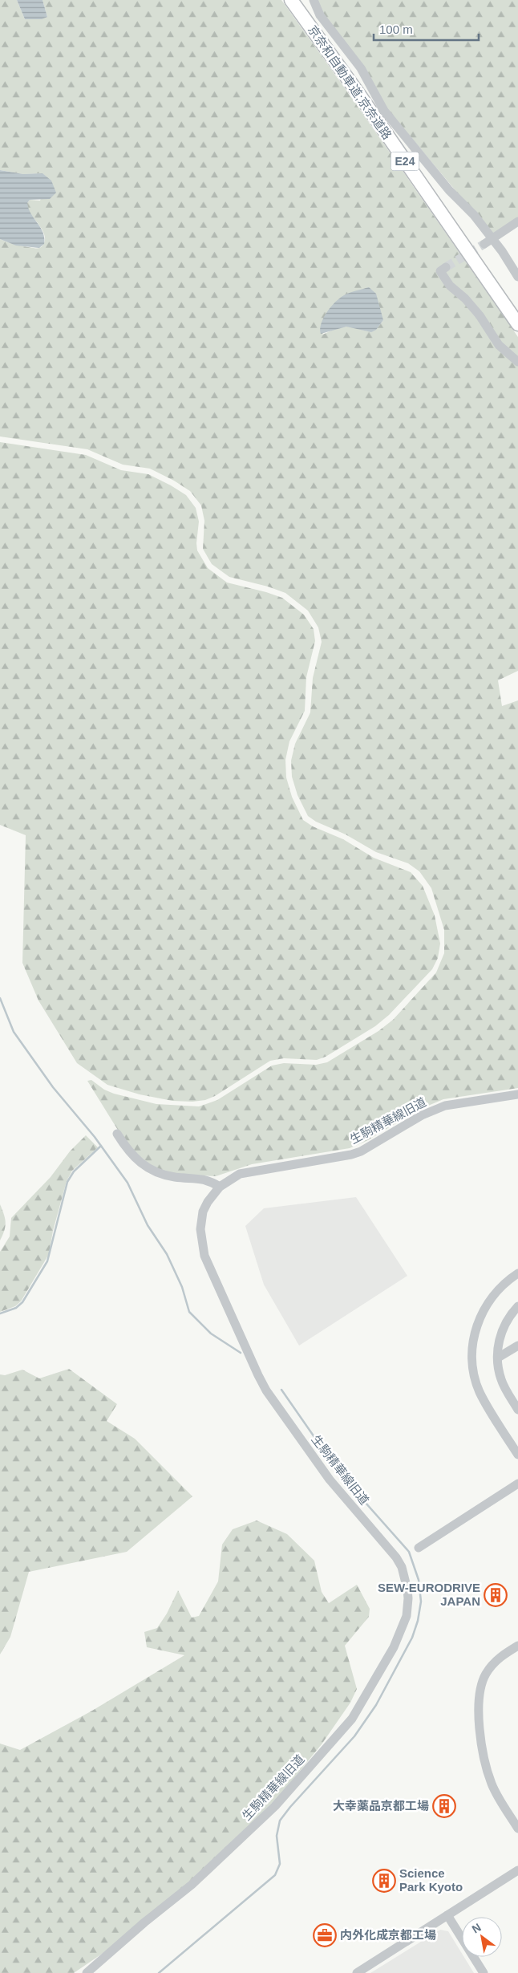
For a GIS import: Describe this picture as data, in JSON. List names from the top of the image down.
{
  "streets": {
    "highway": ["京奈和自動車道;京奈道路", "E24"],
    "street": ["生駒精華線旧道"]
  },
  "places": {
    "building": ["SEW-EURODRIVE JAPAN", "大幸薬品京都工場", "Science Park Kyoto"],
    "office": ["内外化成京都工場"]
  },
  "scale_bar": "100 m",
  "north": "top left"
}
